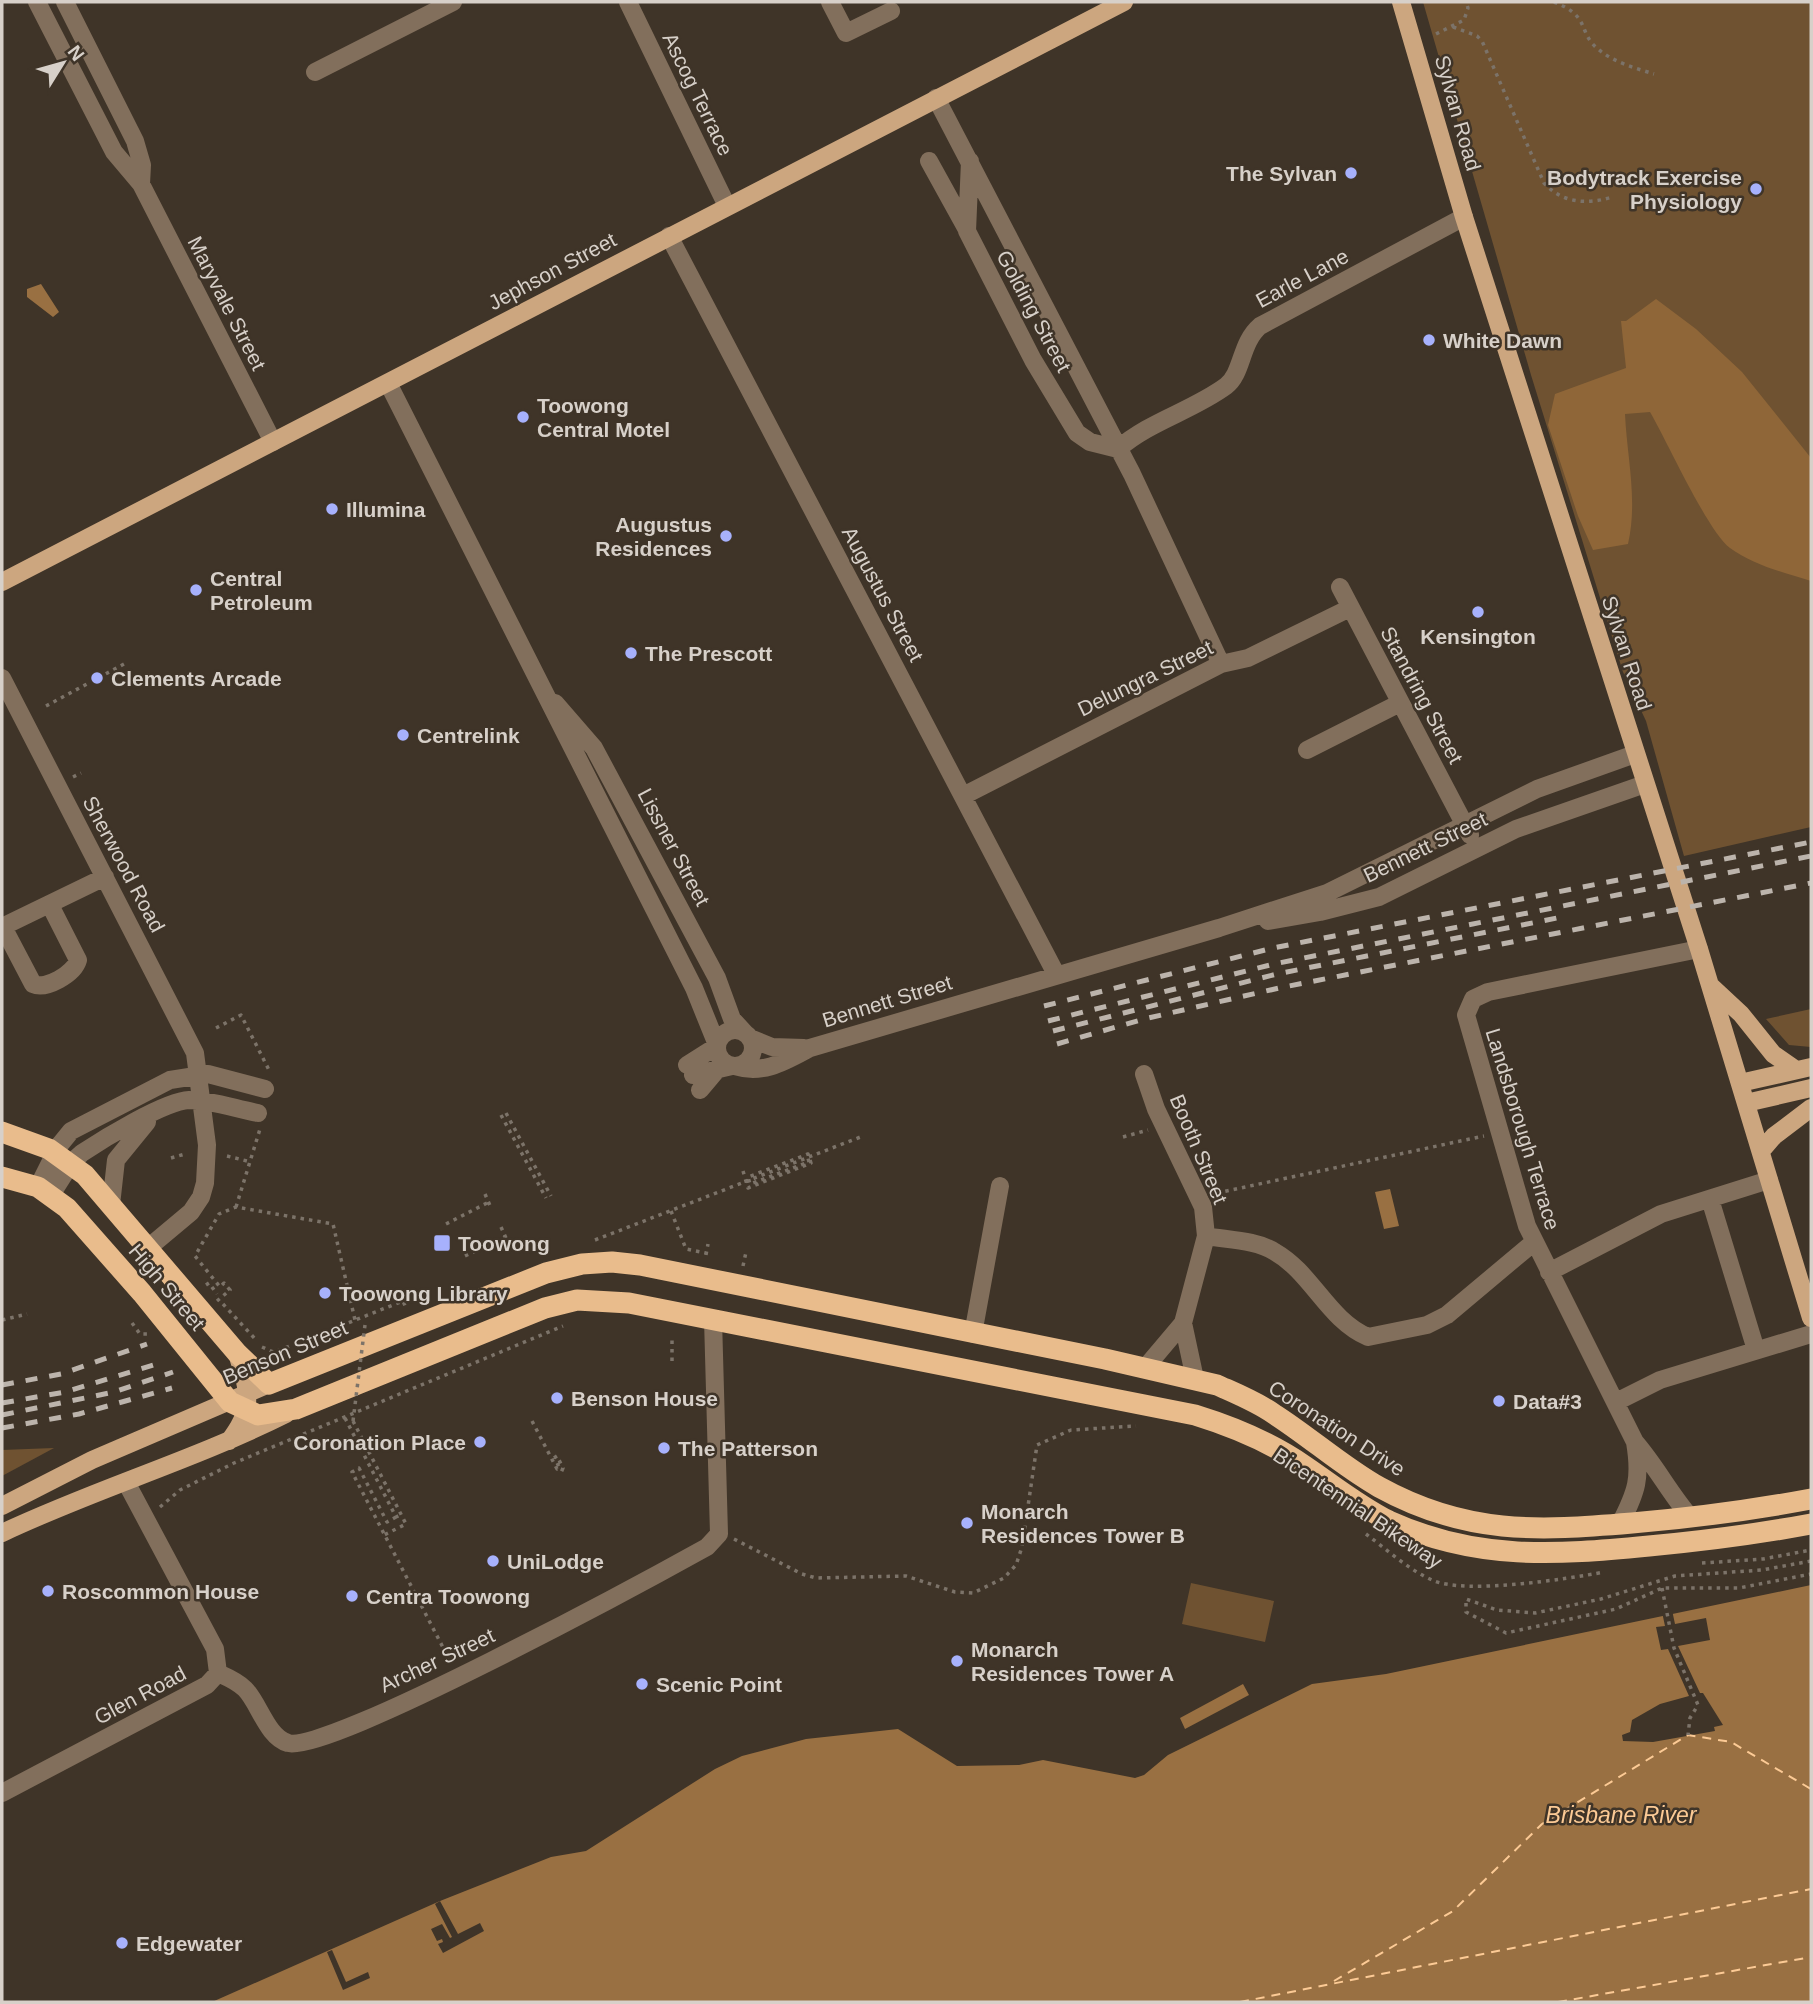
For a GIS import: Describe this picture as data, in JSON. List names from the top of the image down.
{
  "streets": {
    "highway": ["High Street", "Benson Street", "Coronation Drive"],
    "main road": ["Sylvan Road", "Jephson Street"],
    "street": [
      "Ascog Terrace",
      "Earle Lane",
      "Maryvale Street",
      "Golding Street",
      "Augustus Street",
      "Delungra Street",
      "Standring Street",
      "Lissner Street",
      "Bennett Street",
      "Sherwood Road",
      "Landsborough Terrace",
      "Booth Street",
      "Archer Street",
      "Glen Road"
    ],
    "path": ["Bicentennial Bikeway"]
  },
  "crossings": [
    ["Ascog Terrace", "Jephson Street"],
    ["Sylvan Road", "Earle Lane"],
    ["Sylvan Road", "Bennett Street"],
    ["Sylvan Road", "Landsborough Terrace"],
    ["Jephson Street", "Maryvale Street"],
    ["Jephson Street", "Golding Street"],
    ["Jephson Street", "Augustus Street"],
    ["Jephson Street", "Lissner Street"],
    ["Earle Lane", "Golding Street"],
    ["Golding Street", "Delungra Street"],
    ["Augustus Street", "Delungra Street"],
    ["Augustus Street", "Bennett Street"],
    ["Delungra Street", "Standring Street"],
    ["Standring Street", "Bennett Street"],
    ["Lissner Street", "Bennett Street"],
    ["Sherwood Road", "High Street"],
    ["Landsborough Terrace", "Coronation Drive"],
    ["Booth Street", "Coronation Drive"],
    ["High Street", "Benson Street"],
    ["Benson Street", "Coronation Drive"],
    ["Archer Street", "Glen Road"]
  ],
  "water": ["Brisbane River"],
  "places": {
    "other": [
      "The Sylvan",
      "Bodytrack Exercise Physiology",
      "White Dawn",
      "Toowong Central Motel",
      "Illumina",
      "Augustus Residences",
      "Central Petroleum",
      "Kensington",
      "The Prescott",
      "Clements Arcade",
      "Centrelink",
      "Toowong Library",
      "Benson House",
      "Data#3",
      "Coronation Place",
      "The Patterson",
      "Monarch Residences Tower B",
      "UniLodge",
      "Roscommon House",
      "Centra Toowong",
      "Monarch Residences Tower A",
      "Scenic Point",
      "Edgewater"
    ],
    "transit": ["Toowong"]
  },
  "north": "top right"
}
